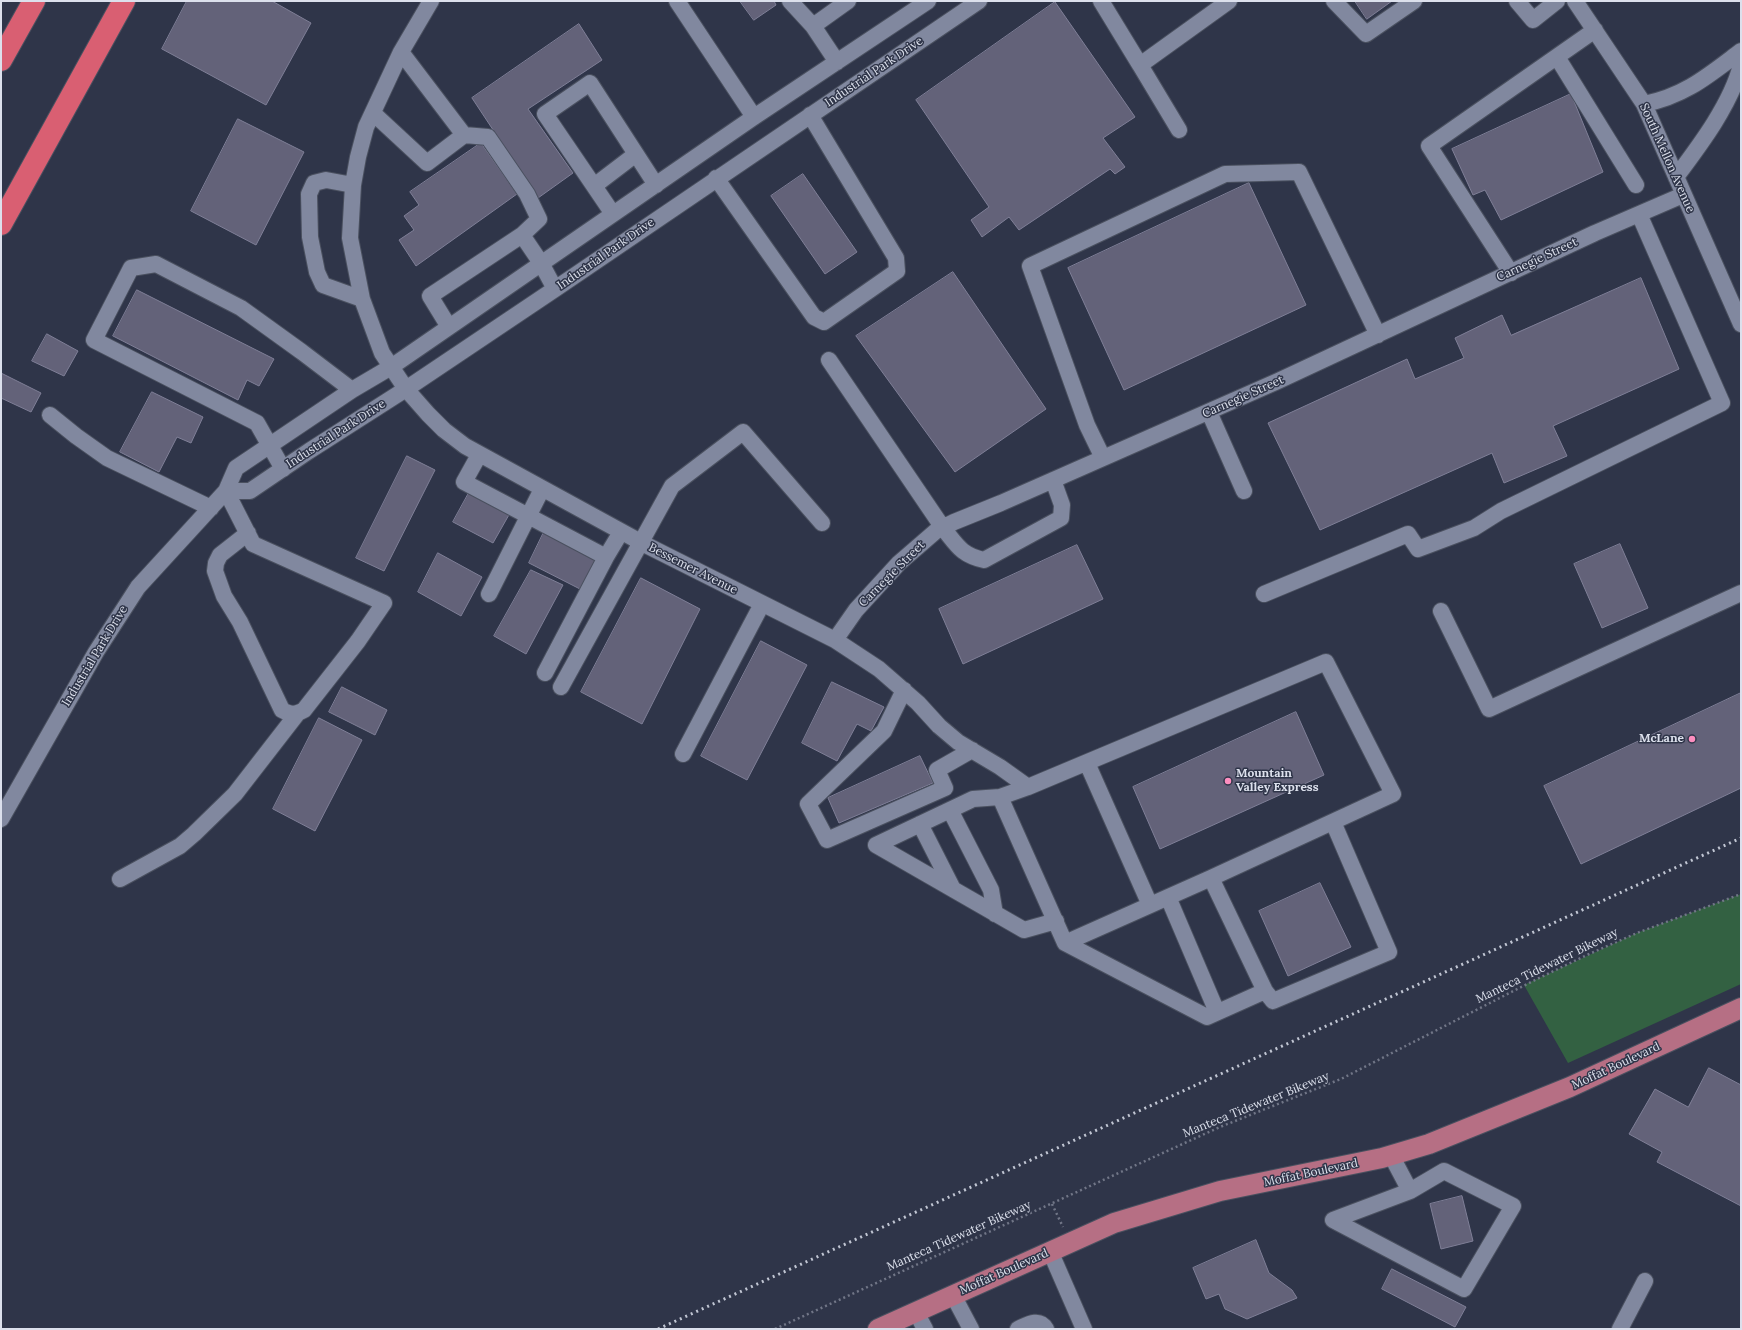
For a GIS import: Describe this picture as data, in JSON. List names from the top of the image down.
{
  "streets": {
    "main road": ["Moffat Boulevard"],
    "street": [
      "Industrial Park Drive",
      "South Mellon Avenue",
      "Carnegie Street",
      "Bessemer Avenue"
    ],
    "path": ["Manteca Tidewater Bikeway"]
  },
  "crossings": [
    ["Industrial Park Drive", "Bessemer Avenue"],
    ["South Mellon Avenue", "Carnegie Street"],
    ["Carnegie Street", "Bessemer Avenue"]
  ],
  "places": ["McLane", "Mountain Valley Express"]
}
